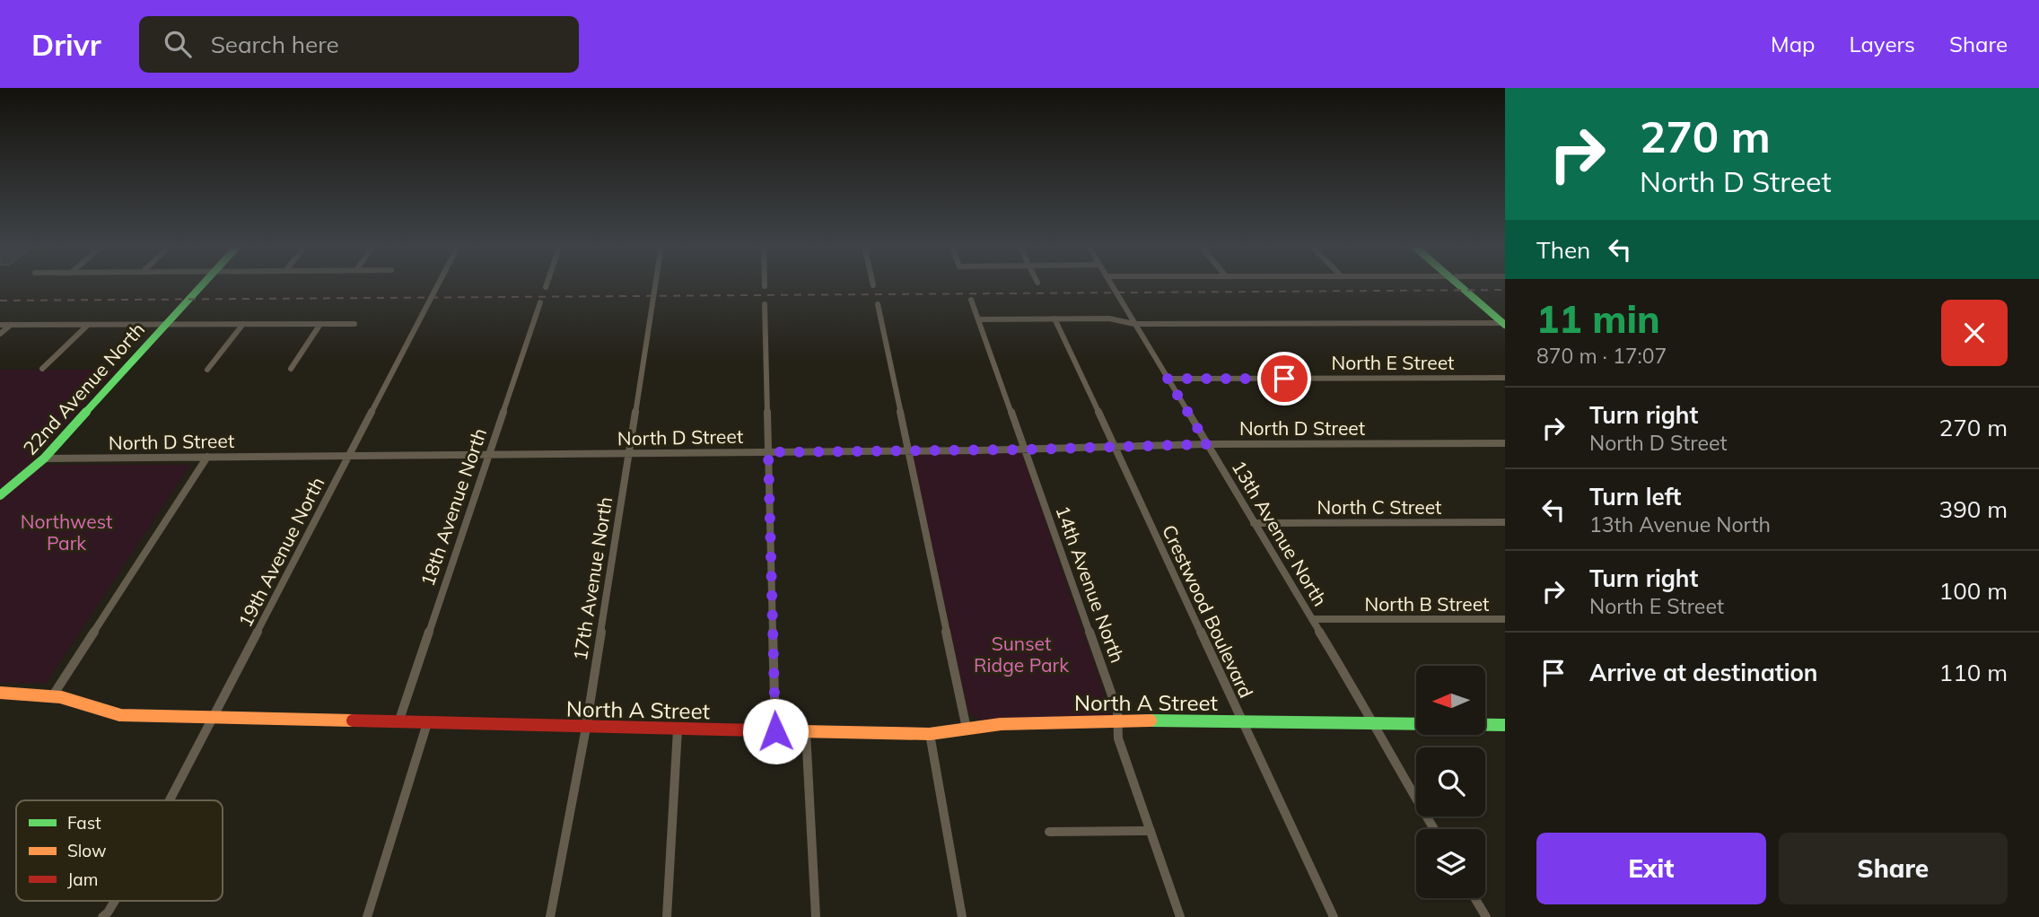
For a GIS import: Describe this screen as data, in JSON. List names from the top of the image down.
{
  "streets": {
    "street": [
      "North E Street",
      "22nd Avenue North",
      "North D Street",
      "18th Avenue North",
      "North C Street",
      "13th Avenue North",
      "19th Avenue North",
      "17th Avenue North",
      "14th Avenue North",
      "North B Street",
      "Crestwood Boulevard",
      "North A Street"
    ]
  },
  "crossings": [
    ["North E Street", "13th Avenue North"],
    ["22nd Avenue North", "North D Street"],
    ["North D Street", "18th Avenue North"],
    ["North D Street", "13th Avenue North"],
    ["North D Street", "19th Avenue North"],
    ["North D Street", "17th Avenue North"],
    ["North D Street", "14th Avenue North"],
    ["North D Street", "Crestwood Boulevard"],
    ["18th Avenue North", "North A Street"],
    ["North C Street", "13th Avenue North"],
    ["13th Avenue North", "North B Street"],
    ["13th Avenue North", "North A Street"],
    ["19th Avenue North", "North A Street"],
    ["17th Avenue North", "North A Street"],
    ["14th Avenue North", "North A Street"],
    ["Crestwood Boulevard", "North A Street"]
  ],
  "parks": ["Northwest Park", "Sunset Ridge Park"],
  "legend": ["Fast", "Slow", "Jam"],
  "north": "left",
  "page": {
    "header": "Drivr",
    "search": "Search here",
    "nav": ["Map", "Layers", "Share"],
    "turn": ["270 m", "North D Street"],
    "then": "Then",
    "heading": ["11 min", "870 m · 17:07"],
    "list": [
      {
        "name": "Turn right",
        "note": "North D Street",
        "value": "270 m"
      },
      {
        "name": "Turn left",
        "note": "13th Avenue North",
        "value": "390 m"
      },
      {
        "name": "Turn right",
        "note": "North E Street",
        "value": "100 m"
      },
      {
        "name": "Arrive at destination",
        "value": "110 m"
      }
    ],
    "buttons": ["Exit", "Share"]
  }
}
